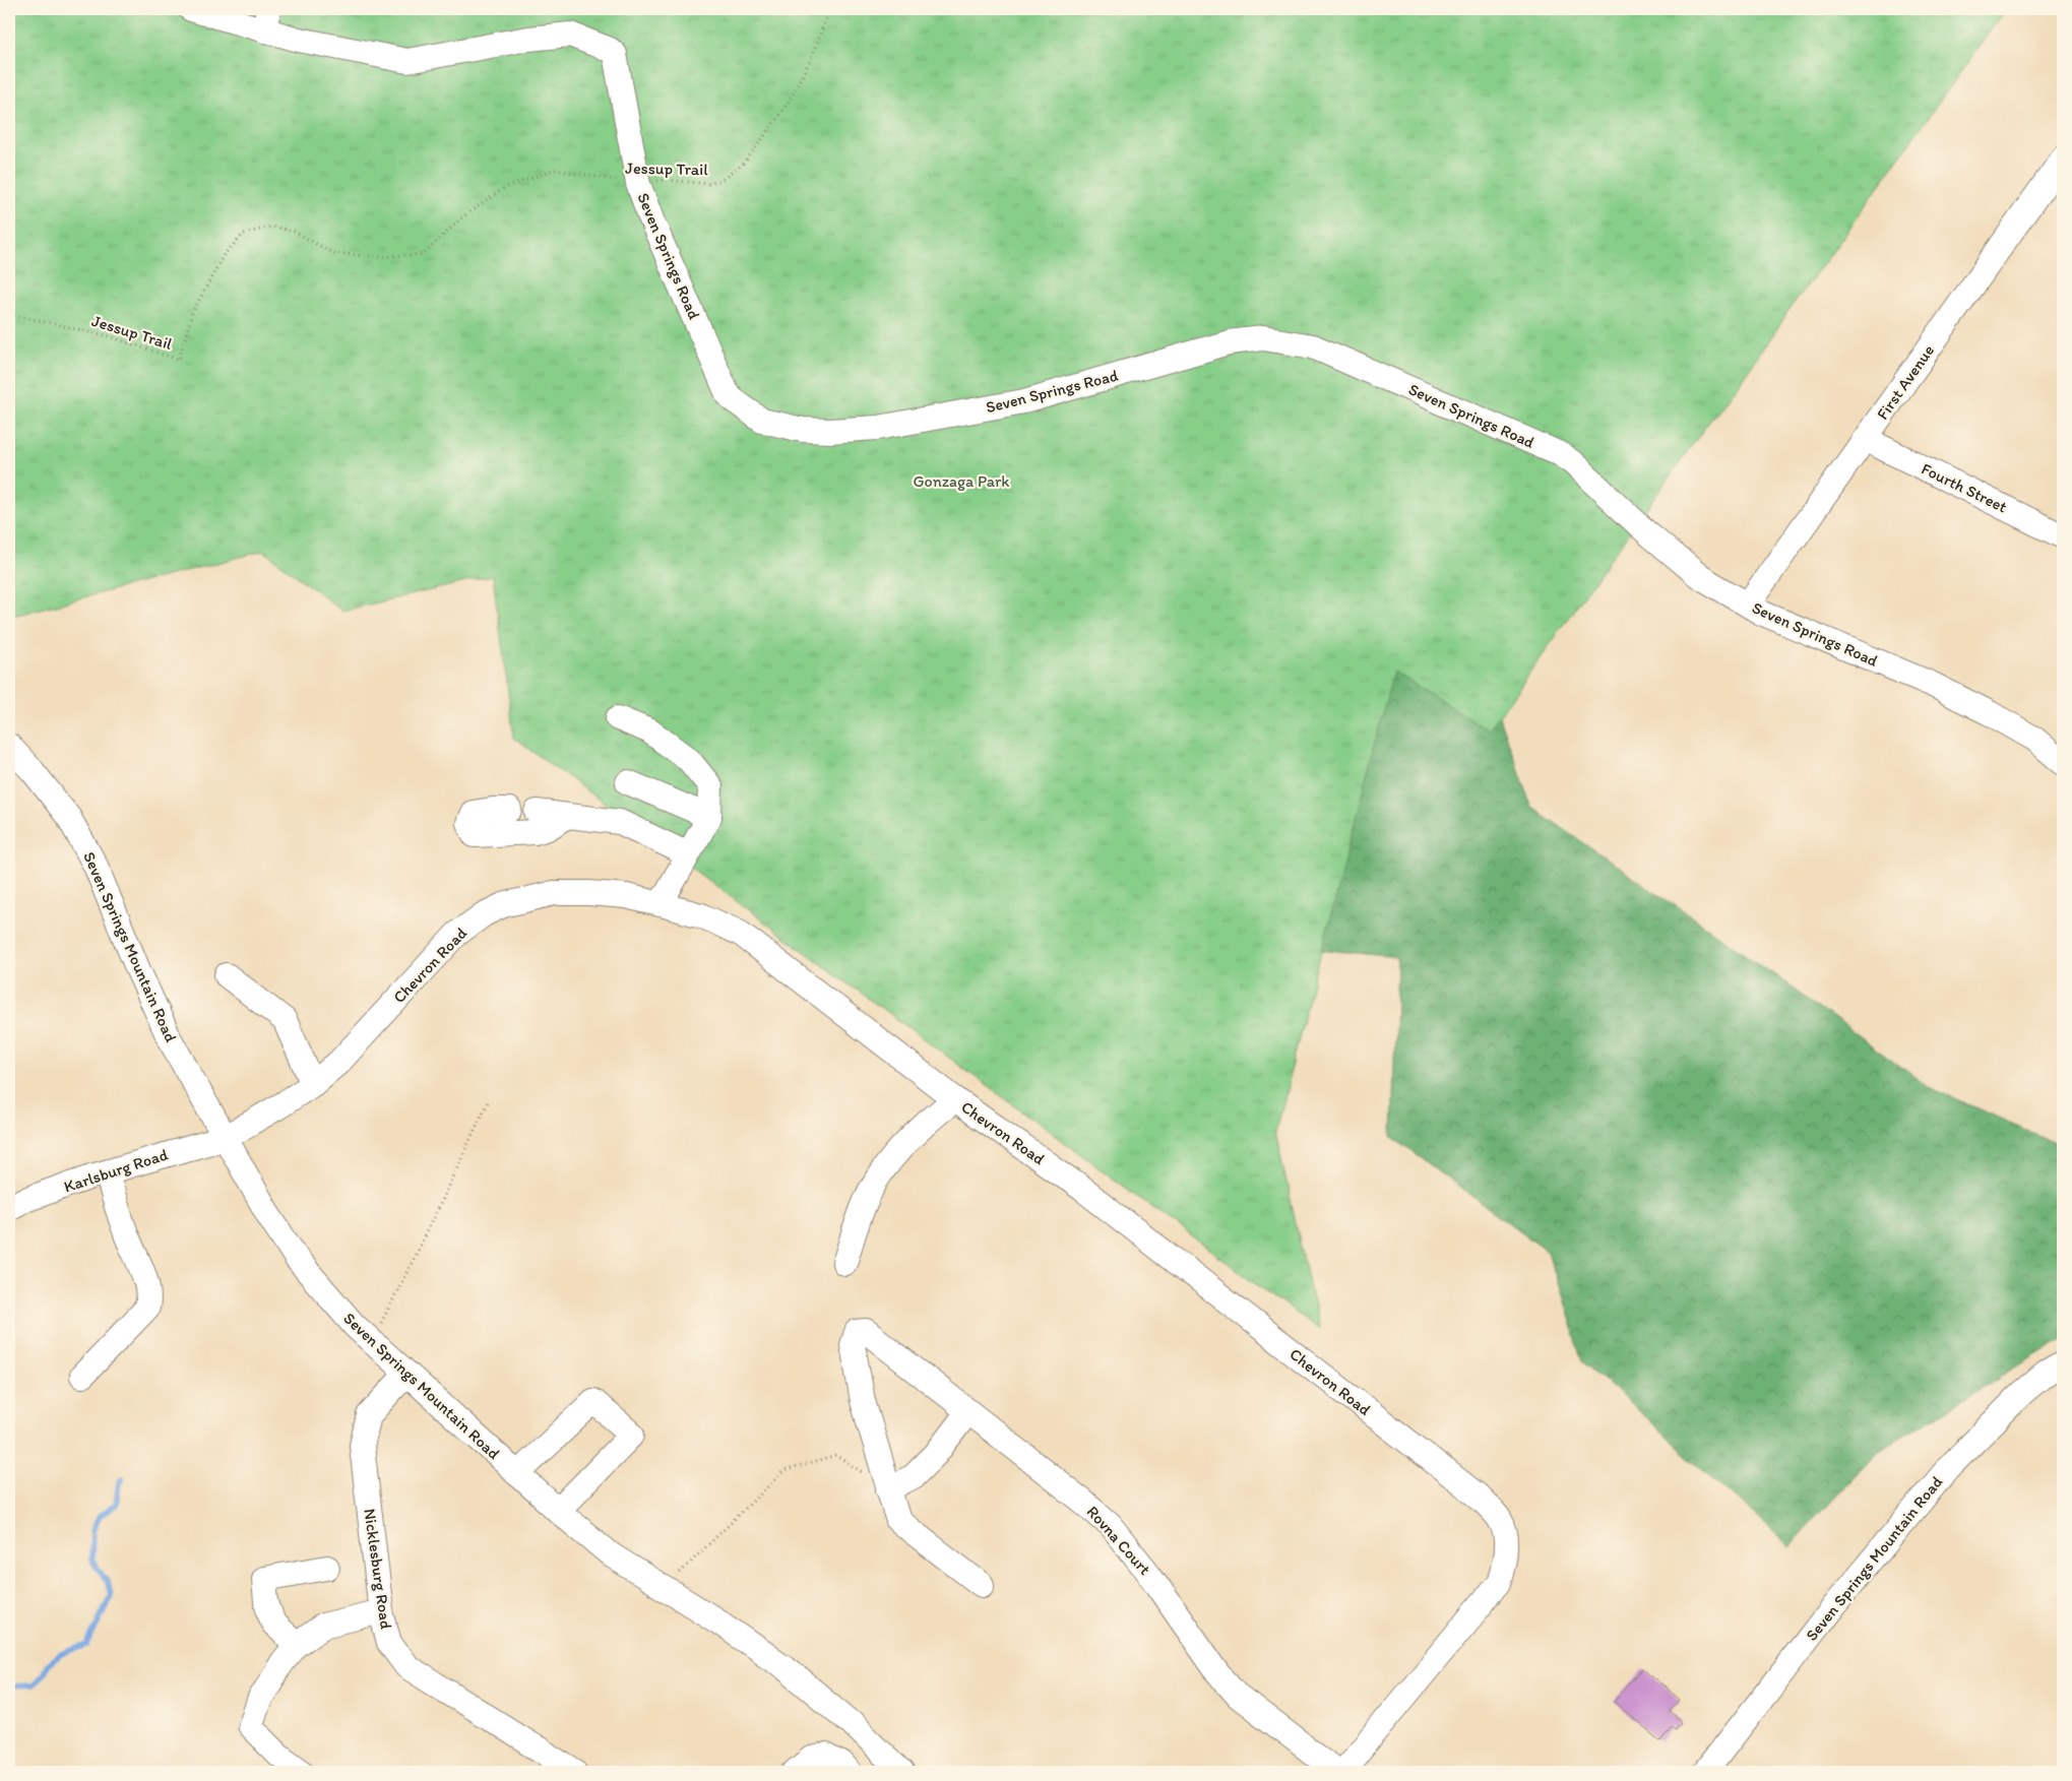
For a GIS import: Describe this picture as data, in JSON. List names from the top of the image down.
{
  "streets": {
    "street": [
      "Seven Springs Road",
      "First Avenue",
      "Fourth Street",
      "Seven Springs Mountain Road",
      "Chevron Road",
      "Karlsburg Road",
      "Rovna Court",
      "Nicklesburg Road"
    ],
    "path": ["Jessup Trail"]
  },
  "crossings": [
    ["Jessup Trail", "Seven Springs Road"],
    ["Seven Springs Road", "First Avenue"],
    ["First Avenue", "Fourth Street"],
    ["Seven Springs Mountain Road", "Chevron Road"],
    ["Seven Springs Mountain Road", "Karlsburg Road"],
    ["Seven Springs Mountain Road", "Nicklesburg Road"],
    ["Chevron Road", "Karlsburg Road"]
  ],
  "parks": ["Gonzaga Park"]
}
